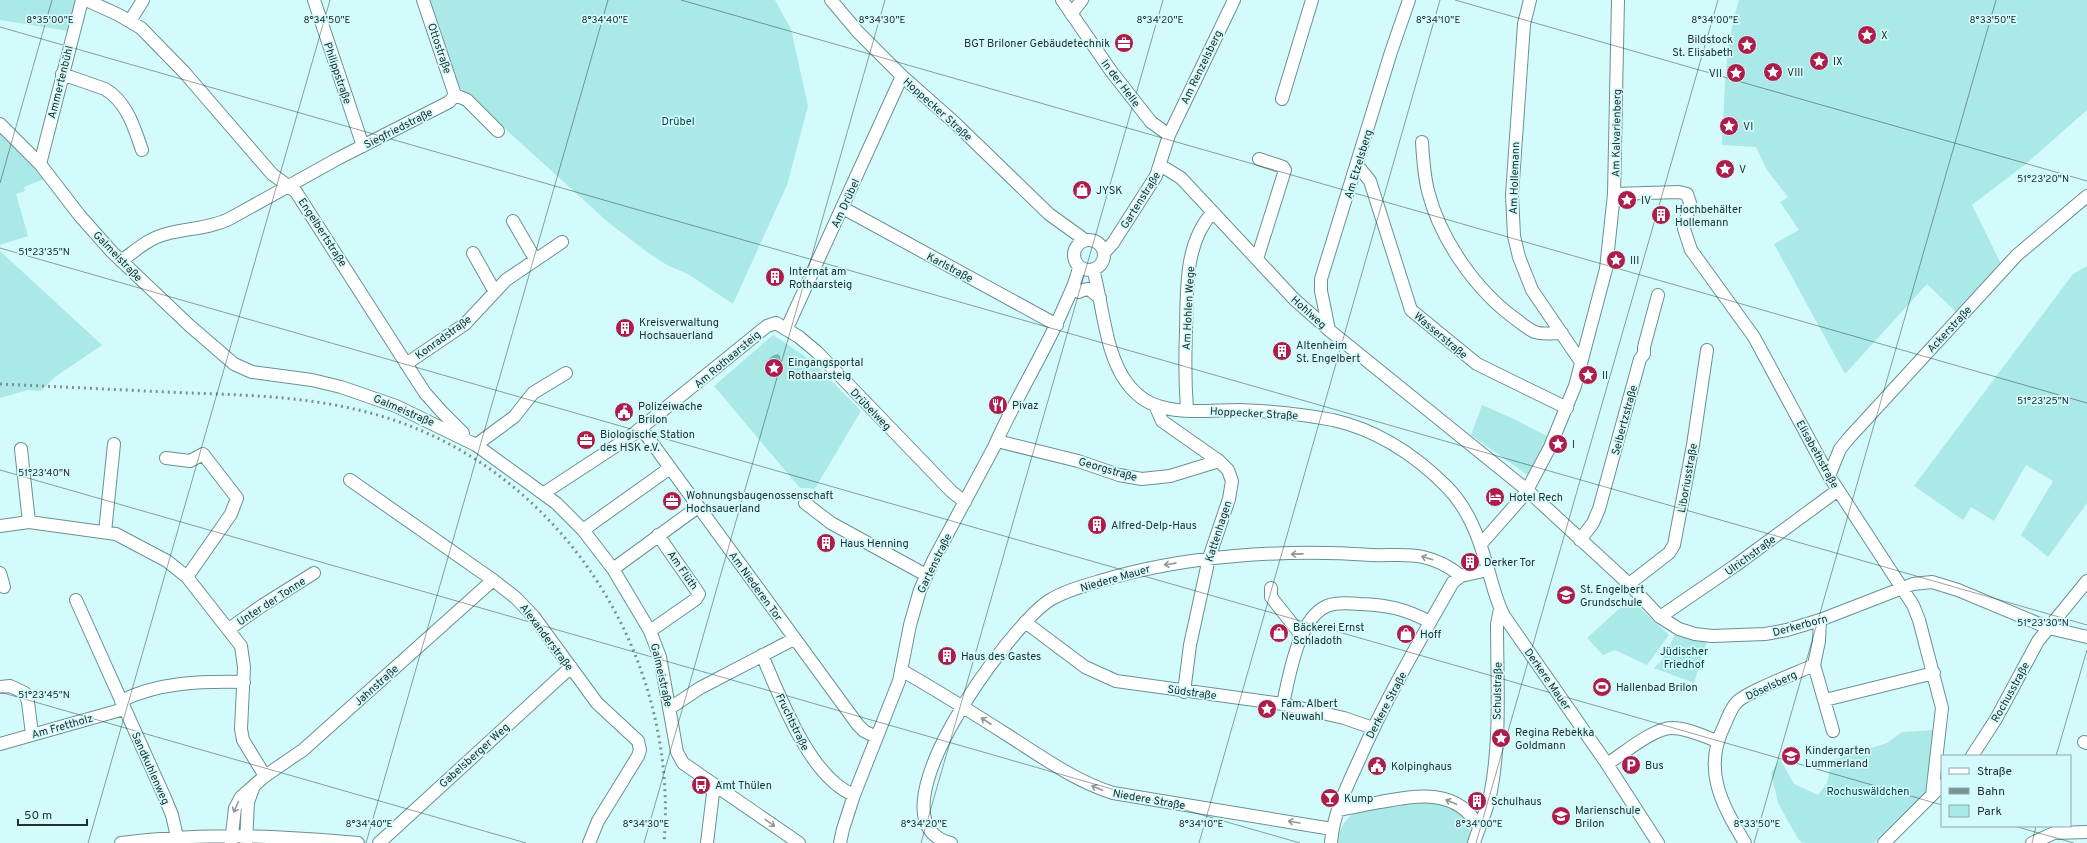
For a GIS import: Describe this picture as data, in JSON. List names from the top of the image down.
{
  "streets": {
    "street": [
      "Ottostraße",
      "Am Renzelsberg",
      "Philippstraße",
      "Ammertenbühl",
      "In der Helle",
      "Hoppecker Straße",
      "Siegfriedstraße",
      "Am Kalvarienberg",
      "Am Etzelsberg",
      "Am Hollemann",
      "Gartenstraße",
      "Am Drübel",
      "Engelbertstraße",
      "Galmeistraße",
      "Karlstraße",
      "Am Hohlen Wege",
      "Hohlweg",
      "Ackerstraße",
      "Wasserstraße",
      "Konradstraße",
      "Am Rothaarsteig",
      "Drübelweg",
      "Seibertzstraße",
      "Elisabethstraße",
      "Georgstraße",
      "Liboriusstraße",
      "Kattenhagen",
      "Ulrichstraße",
      "Am Flüth",
      "Niedere Mauer",
      "Am Niederen Tor",
      "Unter der Tonne",
      "Derkerborn",
      "Alexanderstraße",
      "Derkere Mauer",
      "Jahnstraße",
      "Döselsberg",
      "Schulstraße",
      "Südstraße",
      "Rochusstraße",
      "Derkere Straße",
      "Fruchtstraße",
      "Am Frettholz",
      "Gabelsberger Weg",
      "Sandkuhlenweg",
      "Niedere Straße"
    ]
  },
  "crossings": [
    ["Ottostraße", "Siegfriedstraße"],
    ["Am Renzelsberg", "In der Helle"],
    ["Philippstraße", "Siegfriedstraße"],
    ["Ammertenbühl", "Galmeistraße"],
    ["Hoppecker Straße", "Gartenstraße"],
    ["Hoppecker Straße", "Am Drübel"],
    ["Hoppecker Straße", "Am Hohlen Wege"],
    ["Hoppecker Straße", "Kattenhagen"],
    ["Hoppecker Straße", "Derkere Mauer"],
    ["Siegfriedstraße", "Engelbertstraße"],
    ["Siegfriedstraße", "Galmeistraße"],
    ["Am Kalvarienberg", "Am Hollemann"],
    ["Am Kalvarienberg", "Hohlweg"],
    ["Am Kalvarienberg", "Wasserstraße"],
    ["Am Kalvarienberg", "Elisabethstraße"],
    ["Am Kalvarienberg", "Derkerborn"],
    ["Am Kalvarienberg", "Derkere Mauer"],
    ["Am Etzelsberg", "Hohlweg"],
    ["Am Etzelsberg", "Wasserstraße"],
    ["Gartenstraße", "Karlstraße"],
    ["Gartenstraße", "Hohlweg"],
    ["Gartenstraße", "Drübelweg"],
    ["Gartenstraße", "Georgstraße"],
    ["Gartenstraße", "Am Niederen Tor"],
    ["Gartenstraße", "Fruchtstraße"],
    ["Gartenstraße", "Niedere Straße"],
    ["Am Drübel", "Karlstraße"],
    ["Am Drübel", "Drübelweg"],
    ["Engelbertstraße", "Galmeistraße"],
    ["Engelbertstraße", "Konradstraße"],
    ["Galmeistraße", "Am Rothaarsteig"],
    ["Galmeistraße", "Am Flüth"],
    ["Am Hohlen Wege", "Hohlweg"],
    ["Hohlweg", "Derkerborn"],
    ["Ackerstraße", "Elisabethstraße"],
    ["Am Rothaarsteig", "Drübelweg"],
    ["Am Rothaarsteig", "Am Niederen Tor"],
    ["Seibertzstraße", "Derkerborn"],
    ["Elisabethstraße", "Ulrichstraße"],
    ["Elisabethstraße", "Derkerborn"],
    ["Georgstraße", "Kattenhagen"],
    ["Liboriusstraße", "Derkerborn"],
    ["Kattenhagen", "Niedere Mauer"],
    ["Kattenhagen", "Südstraße"],
    ["Ulrichstraße", "Derkerborn"],
    ["Niedere Mauer", "Südstraße"],
    ["Niedere Mauer", "Derkere Straße"],
    ["Niedere Mauer", "Niedere Straße"],
    ["Unter der Tonne", "Jahnstraße"],
    ["Derkerborn", "Rochusstraße"],
    ["Alexanderstraße", "Jahnstraße"],
    ["Alexanderstraße", "Gabelsberger Weg"],
    ["Derkere Mauer", "Schulstraße"],
    ["Südstraße", "Derkere Straße"],
    ["Derkere Straße", "Niedere Straße"],
    ["Am Frettholz", "Sandkuhlenweg"]
  ],
  "one_way": ["Niedere Mauer", "Niedere Straße"],
  "parks": ["Drübel", "Jüdischer Friedhof", "Rochuswäldchen"],
  "places": {
    "place": [
      "X",
      "Bildstock St. Elisabeth",
      "IX",
      "VIII",
      "VII",
      "VI",
      "V",
      "IV",
      "III",
      "Eingangsportal Rothaarsteig",
      "II",
      "I",
      "Fam. Albert Neuwahl",
      "Regina Rebekka Goldmann"
    ],
    "office": ["BGT Briloner Gebäudetechnik", "Biologische Station des HSK e.V.", "Wohnungsbaugenossenschaft Hochsauerland"],
    "shop": ["JYSK", "Bäckerei Ernst Schladoth", "Hoff"],
    "building": [
      "Hochbehälter Hollemann",
      "Internat am Rothaarsteig",
      "Kreisverwaltung Hochsauerland",
      "Altenheim St. Engelbert",
      "Alfred-Delp-Haus",
      "Haus Henning",
      "Derker Tor",
      "Haus des Gastes",
      "Schulhaus"
    ],
    "restaurant": ["Pivaz"],
    "public building": ["Polizeiwache Brilon", "Kolpinghaus"],
    "hotel": ["Hotel Rech"],
    "school or university": ["St. Engelbert Grundschule", "Kindergarten Lummerland", "Marienschule Brilon"],
    "sports": ["Hallenbad Brilon"],
    "parking": ["Bus"],
    "bus stop": ["Amt Thülen"],
    "bar": ["Kump"]
  },
  "legend": ["Straße", "Bahn", "Park"],
  "scale_bar": "50 m",
  "coordinates": [
    "8°35'00\"E",
    "8°34'50\"E",
    "8°34'40\"E",
    "8°34'30\"E",
    "8°34'20\"E",
    "8°34'10\"E",
    "8°34'00\"E",
    "8°33'50\"E",
    "51°23'20\"N",
    "51°23'35\"N",
    "51°23'25\"N",
    "51°23'40\"N",
    "51°23'30\"N",
    "51°23'45\"N"
  ]
}
